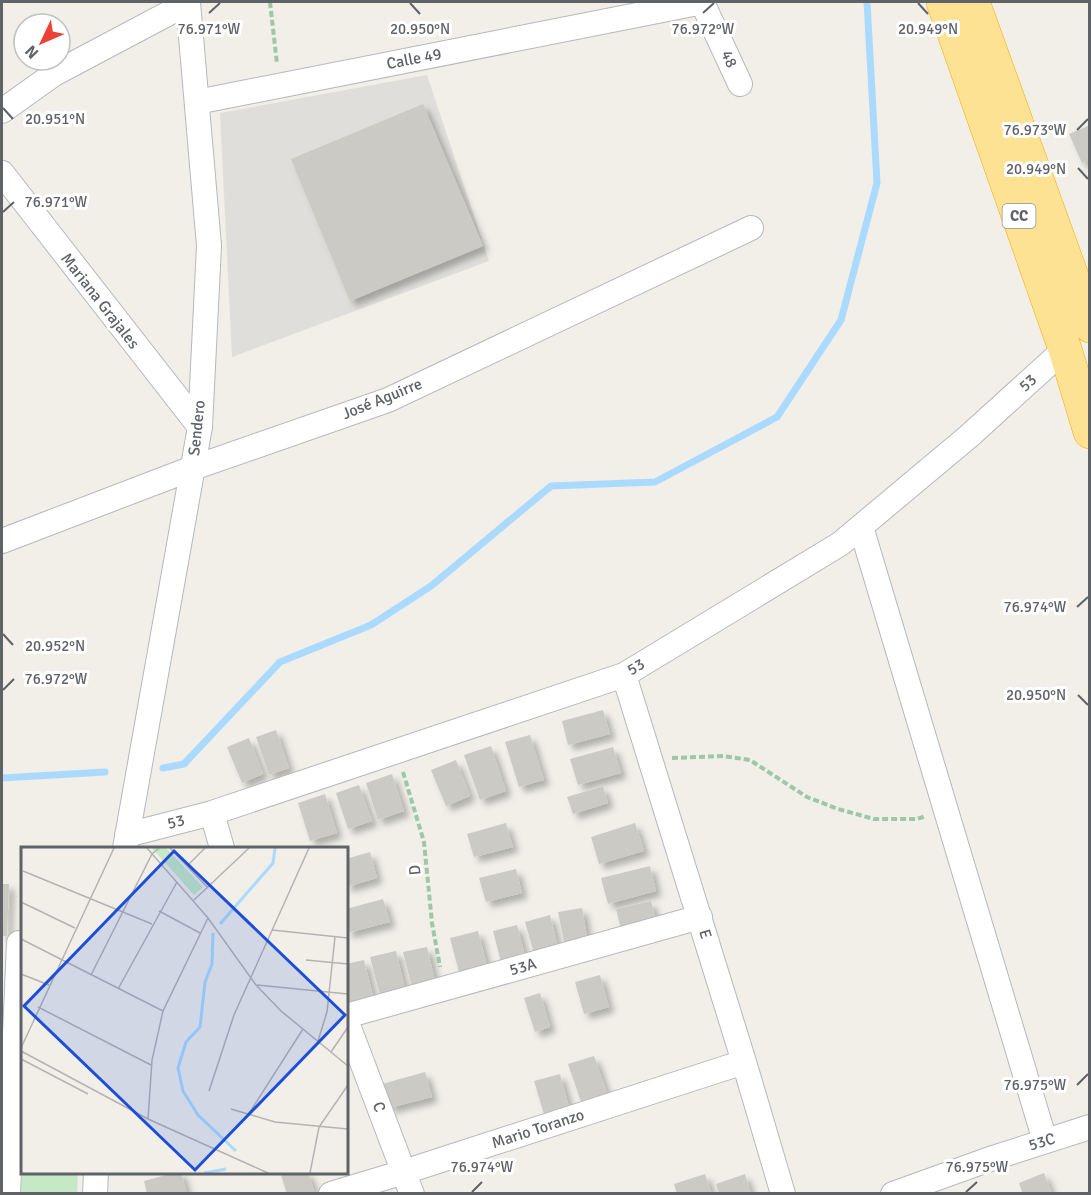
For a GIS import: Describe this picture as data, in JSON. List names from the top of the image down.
{
  "streets": {
    "highway": ["CC"],
    "street": [
      "Calle 49",
      "48",
      "Mariana Grajales",
      "53",
      "José Aguirre",
      "Sendero",
      "E",
      "53A",
      "C",
      "Mario Toranzo",
      "53C"
    ],
    "path": ["D"]
  },
  "crossings": [
    ["Calle 49", "48"],
    ["Calle 49", "Sendero"],
    ["CC", "53"],
    ["Mariana Grajales", "Sendero"],
    ["53", "Sendero"],
    ["53", "D"],
    ["53", "E"],
    ["José Aguirre", "Sendero"],
    ["D", "53A"],
    ["E", "53A"],
    ["E", "Mario Toranzo"],
    ["C", "Mario Toranzo"]
  ],
  "north": "bottom left",
  "coordinates": [
    "76.971°W",
    "76.972°W",
    "20.950°N",
    "20.949°N",
    "20.951°N",
    "76.973°W",
    "76.974°W",
    "20.952°N",
    "76.975°W"
  ]
}
